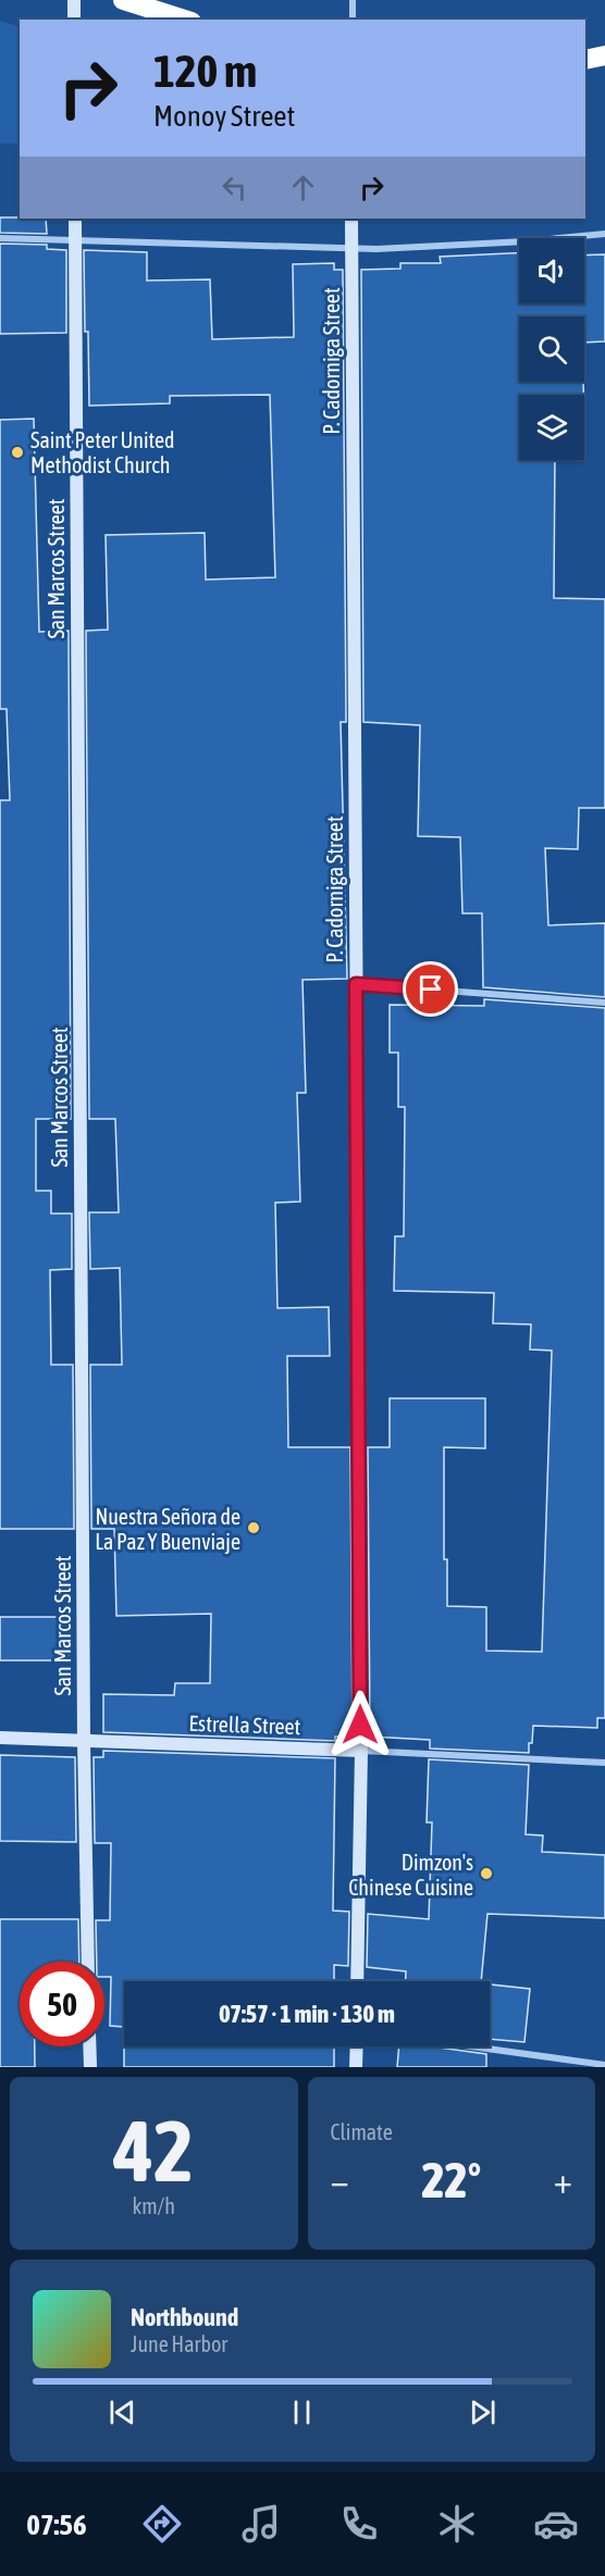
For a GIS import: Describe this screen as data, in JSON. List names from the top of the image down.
{
  "streets": {
    "street": ["P. Cadorniga Street", "San Marcos Street", "Estrella Street"]
  },
  "crossings": [
    ["P. Cadorniga Street", "Estrella Street"],
    ["San Marcos Street", "Estrella Street"]
  ],
  "places": ["Saint Peter United Methodist Church", "Nuestra Señora de La Paz Y Buenviaje", "Dimzon's Chinese Cuisine"],
  "page": {
    "turn": ["120 m", "Monoy Street"],
    "limit": "50",
    "trip": "07:57 · 1 min · 130 m",
    "tile": [
      ["42", "km/h"],
      "Climate"
    ],
    "heat": ["−", "22°", "+"],
    "song": ["Northbound", "June Harbor"],
    "tabs": "07:56"
  }
}
